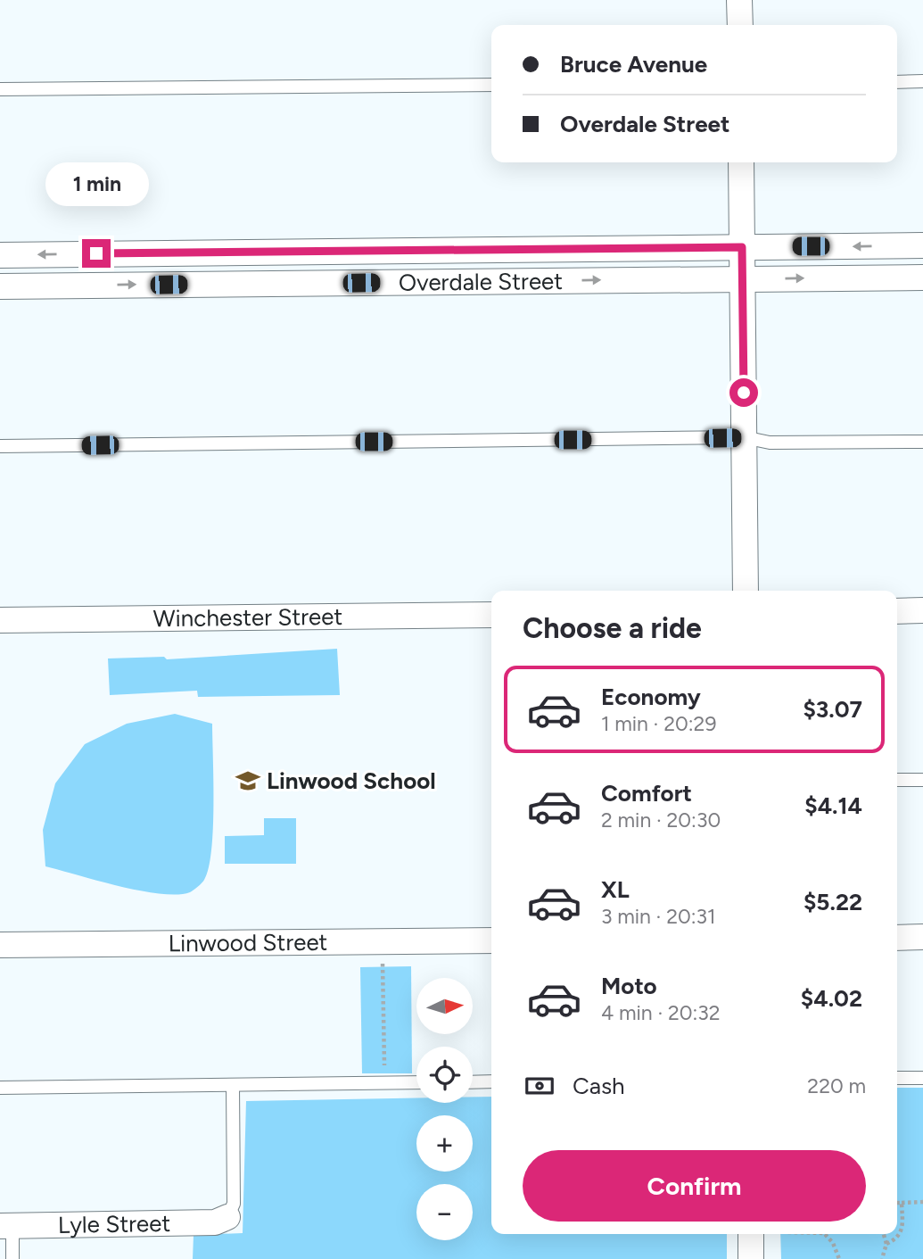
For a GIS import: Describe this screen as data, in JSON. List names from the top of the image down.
{
  "streets": {
    "street": [
      "Overdale Street",
      "Winchester Street",
      "Linwood Street",
      "Lyle Street"
    ]
  },
  "places": {
    "school or university": ["Linwood School"]
  },
  "north": "right",
  "page": {
    "banner": ["Bruce Avenue", "Overdale Street"],
    "bubble": "1 min",
    "heading": "Choose a ride",
    "list": [
      {
        "name": "Economy",
        "note": "1 min · 20:29",
        "value": "$3.07"
      },
      {
        "name": "Comfort",
        "note": "2 min · 20:30",
        "value": "$4.14"
      },
      {
        "name": "XL",
        "note": "3 min · 20:31",
        "value": "$5.22"
      },
      {
        "name": "Moto",
        "note": "4 min · 20:32",
        "value": "$4.02"
      }
    ],
    "map_buttons": ["+", "−"],
    "pay": ["Cash", "220 m"],
    "buttons": "Confirm"
  }
}
